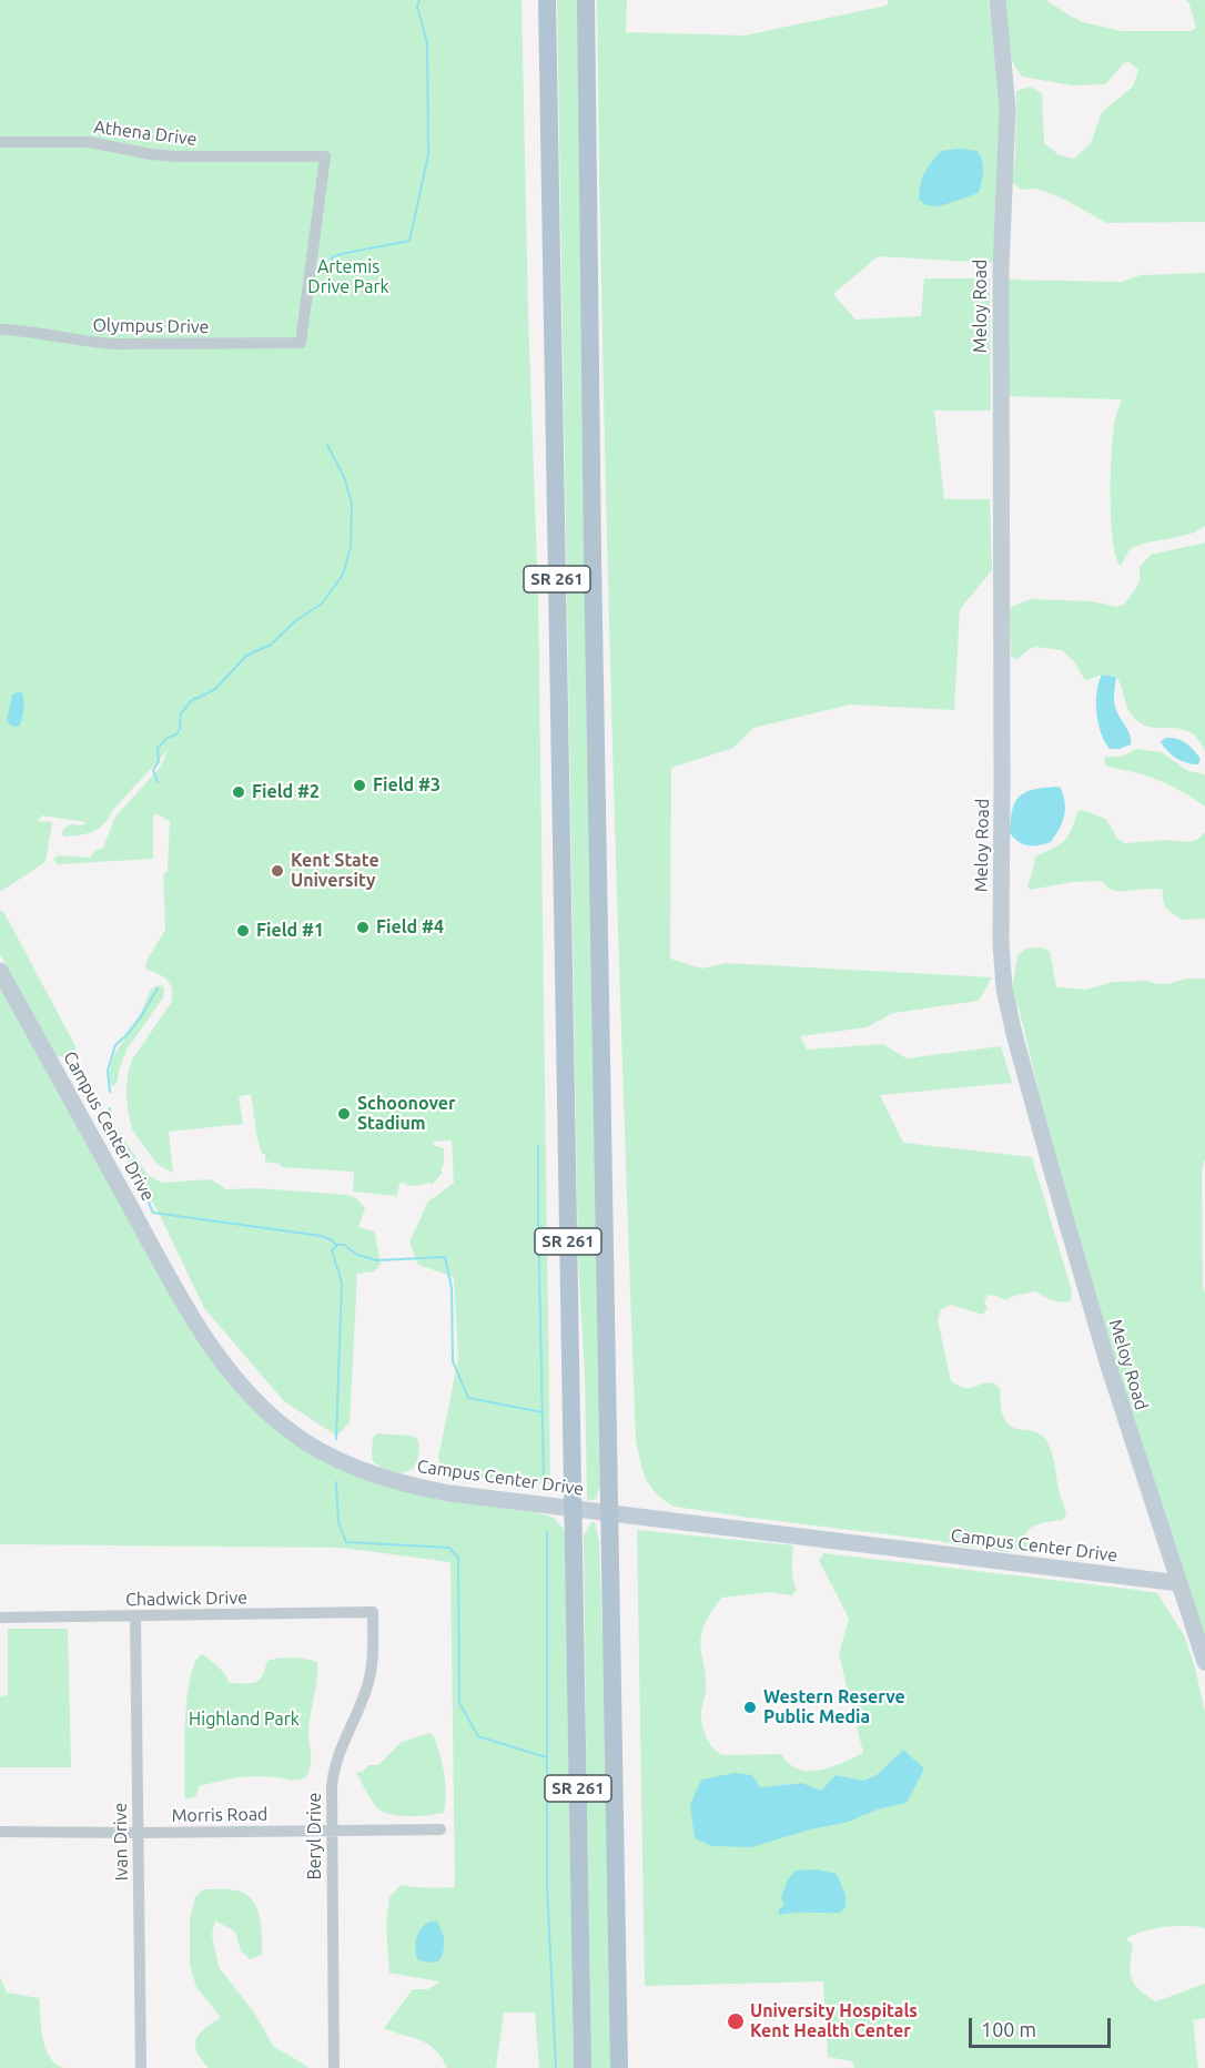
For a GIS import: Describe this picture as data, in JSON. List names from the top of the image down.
{
  "streets": {
    "main road": ["SR 261"],
    "street": [
      "Athena Drive",
      "Meloy Road",
      "Olympus Drive",
      "Campus Center Drive",
      "Chadwick Drive",
      "Morris Road",
      "Beryl Drive",
      "Ivan Drive"
    ]
  },
  "crossings": [
    ["Athena Drive", "Olympus Drive"],
    ["Meloy Road", "Campus Center Drive"],
    ["SR 261", "Campus Center Drive"],
    ["Chadwick Drive", "Beryl Drive"],
    ["Chadwick Drive", "Ivan Drive"],
    ["Morris Road", "Beryl Drive"],
    ["Morris Road", "Ivan Drive"]
  ],
  "parks": ["Artemis Drive Park", "Highland Park"],
  "places": [
    "Field #3",
    "Field #2",
    "Kent State University",
    "Field #4",
    "Field #1",
    "Schoonover Stadium",
    "Western Reserve Public Media",
    "University Hospitals Kent Health Center"
  ],
  "scale_bar": "100 m"
}
